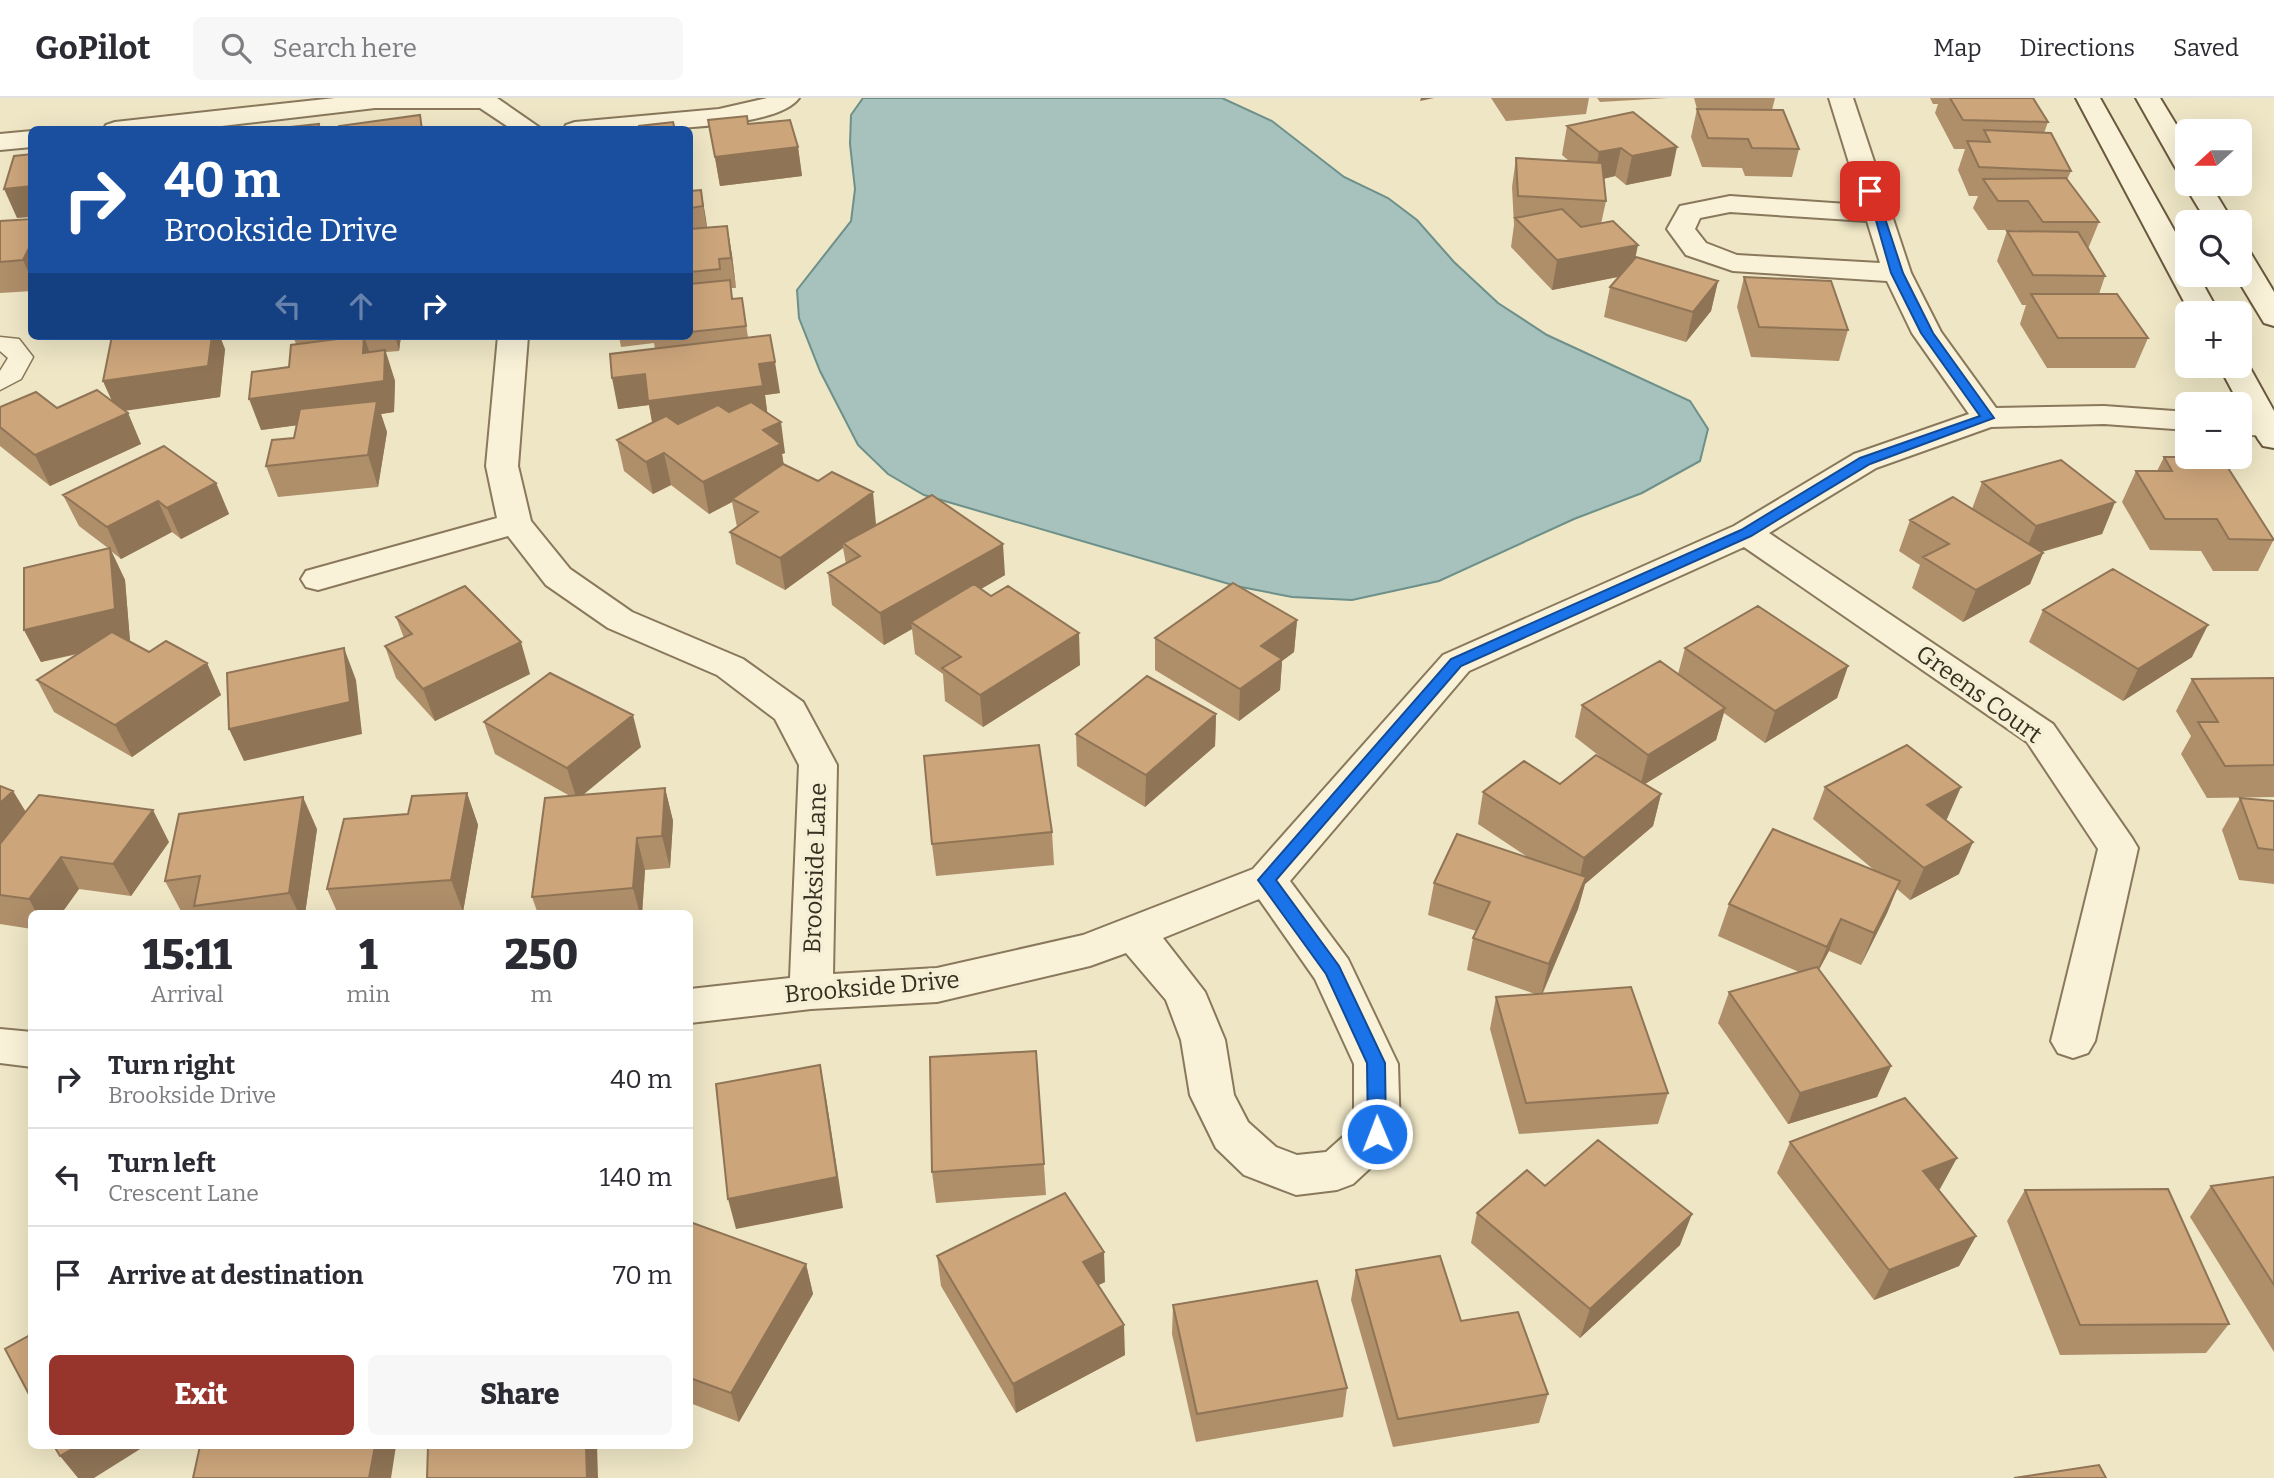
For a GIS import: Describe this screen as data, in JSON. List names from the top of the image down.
{
  "streets": {
    "street": ["Greens Court", "Brookside Lane", "Brookside Drive"]
  },
  "crossings": [
    ["Greens Court", "Brookside Drive"],
    ["Brookside Lane", "Brookside Drive"]
  ],
  "north": "left",
  "page": {
    "header": "GoPilot",
    "search": "Search here",
    "nav": ["Map", "Directions", "Saved"],
    "map_buttons": ["+", "−"],
    "turn": ["40 m", "Brookside Drive"],
    "eta": [
      "15:11",
      "Arrival",
      "1",
      "min",
      "250",
      "m"
    ],
    "list": [
      {
        "name": "Turn right",
        "note": "Brookside Drive",
        "value": "40 m"
      },
      {
        "name": "Turn left",
        "note": "Crescent Lane",
        "value": "140 m"
      },
      {
        "name": "Arrive at destination",
        "value": "70 m"
      }
    ],
    "buttons": ["Exit", "Share"]
  }
}
